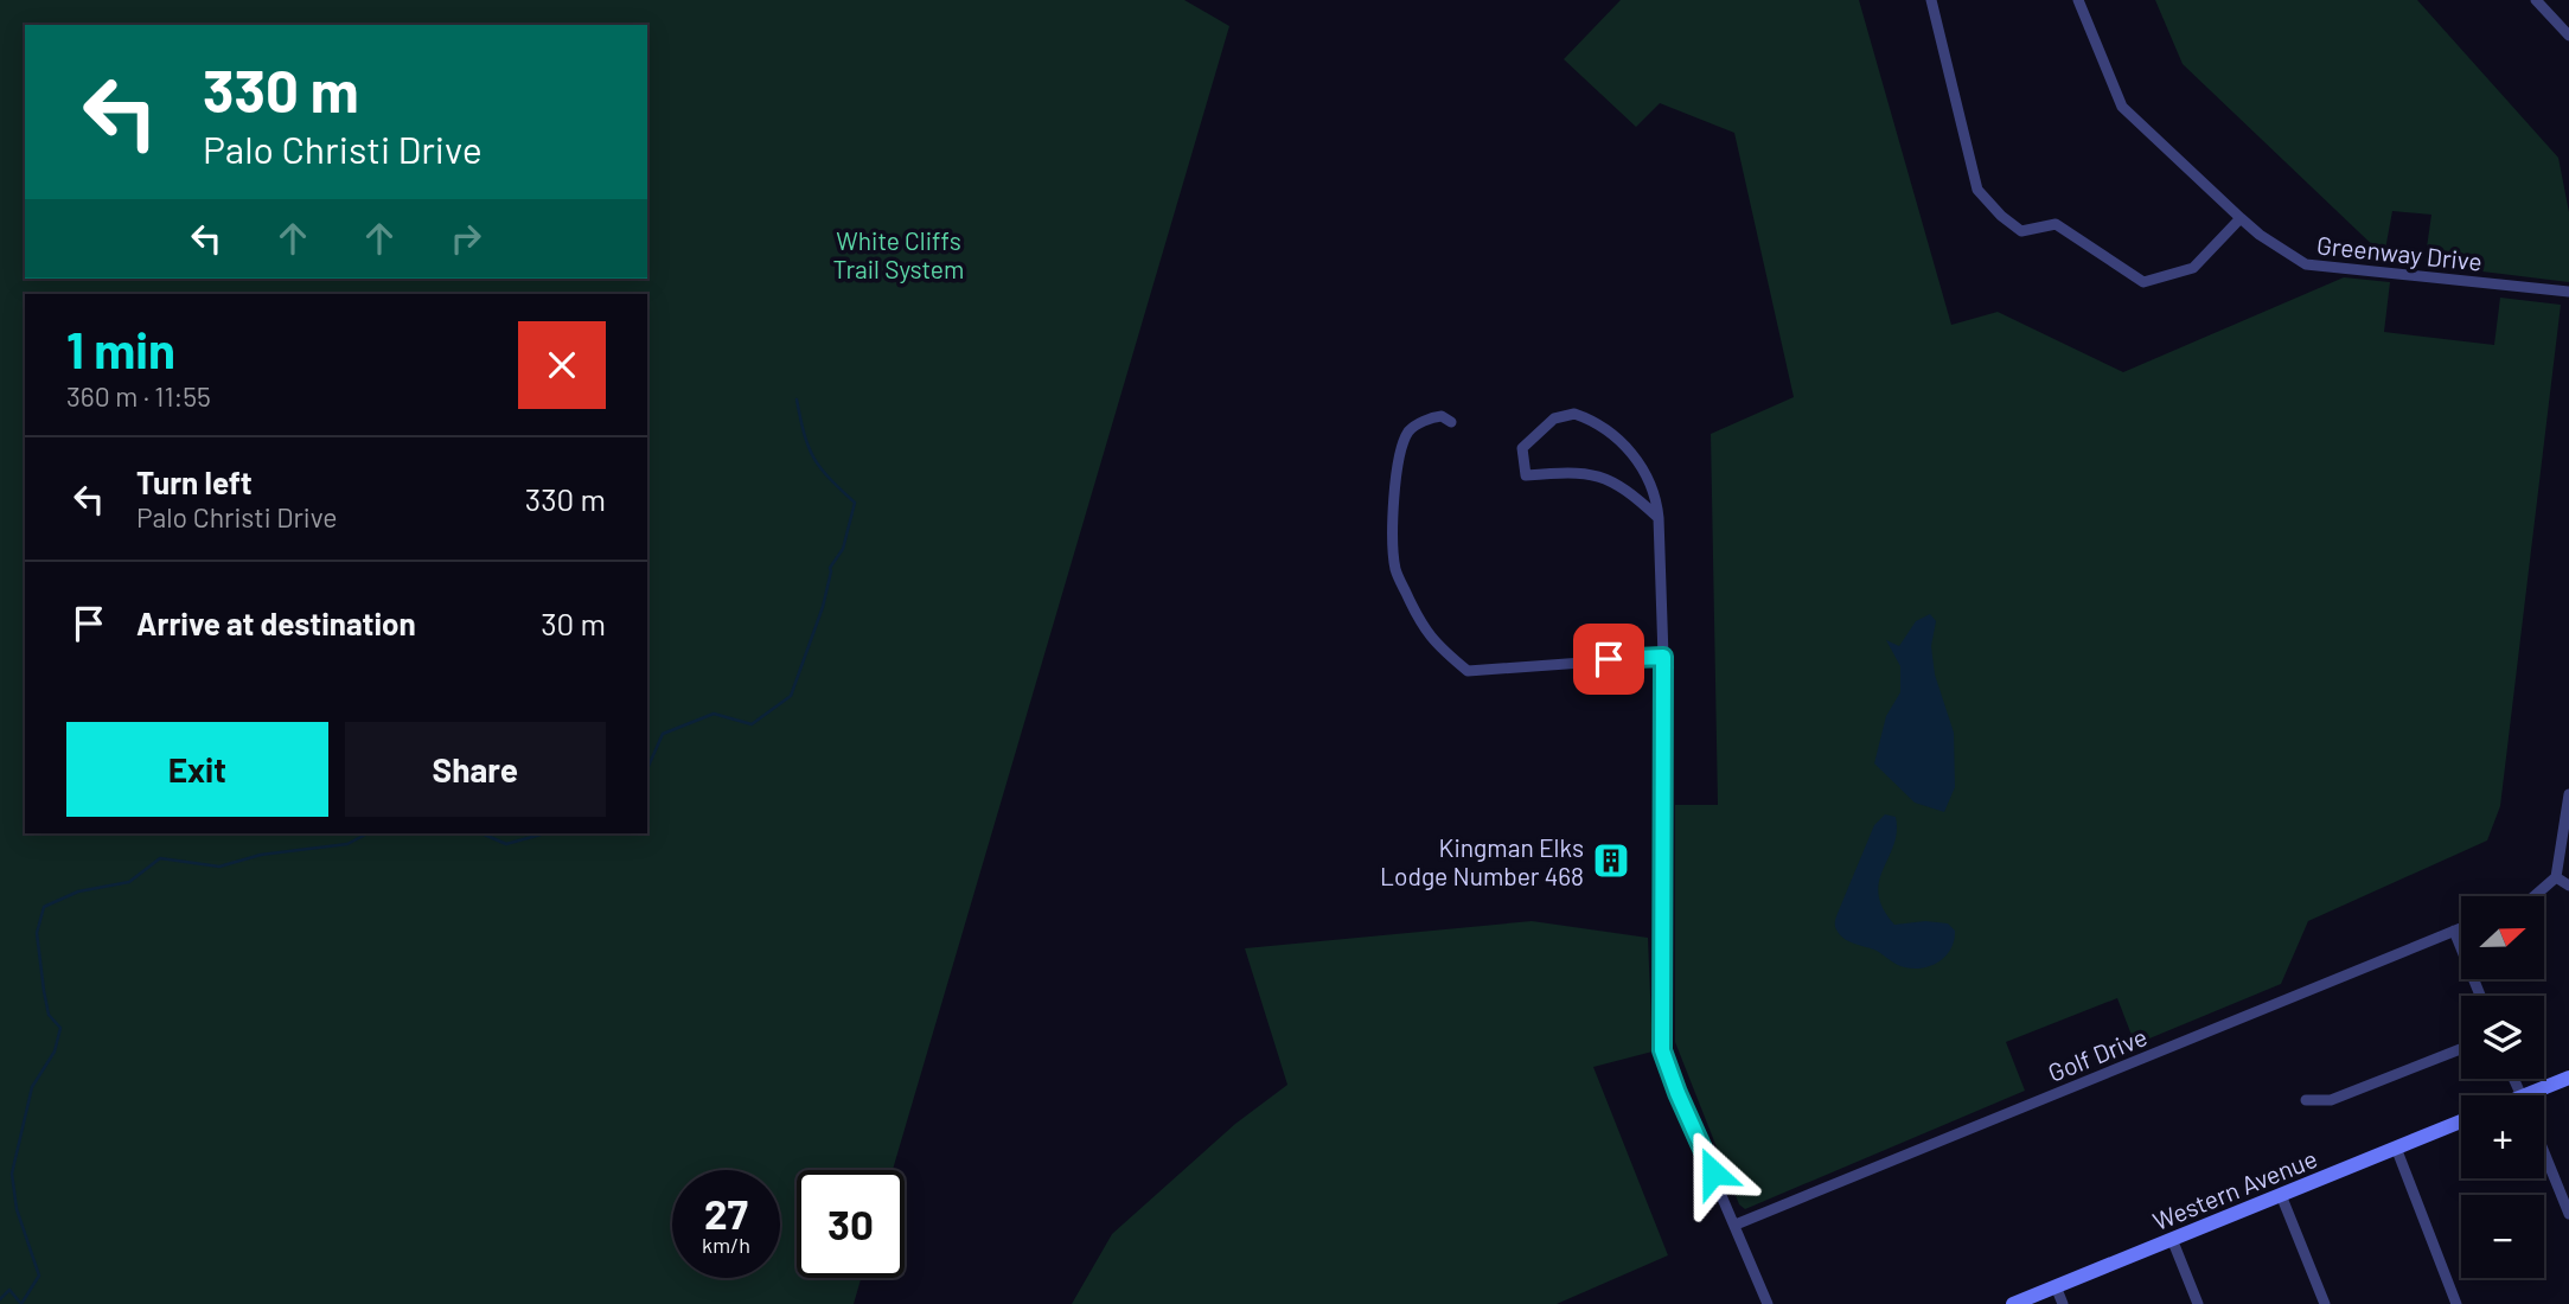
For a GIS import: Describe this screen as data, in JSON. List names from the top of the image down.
{
  "streets": {
    "street": ["Greenway Drive", "Golf Drive", "Western Avenue"]
  },
  "parks": ["White Cliffs Trail System"],
  "places": {
    "building": ["Kingman Elks Lodge Number 468"]
  },
  "north": "right",
  "page": {
    "turn": ["330 m", "Palo Christi Drive"],
    "heading": ["1 min", "360 m · 11:55"],
    "list": [
      {
        "name": "Turn left",
        "note": "Palo Christi Drive",
        "value": "330 m"
      },
      {
        "name": "Arrive at destination",
        "value": "30 m"
      }
    ],
    "buttons": ["Exit", "Share"],
    "map_buttons": ["+", "−"],
    "speed": "27 km/h",
    "limit": "30"
  }
}
